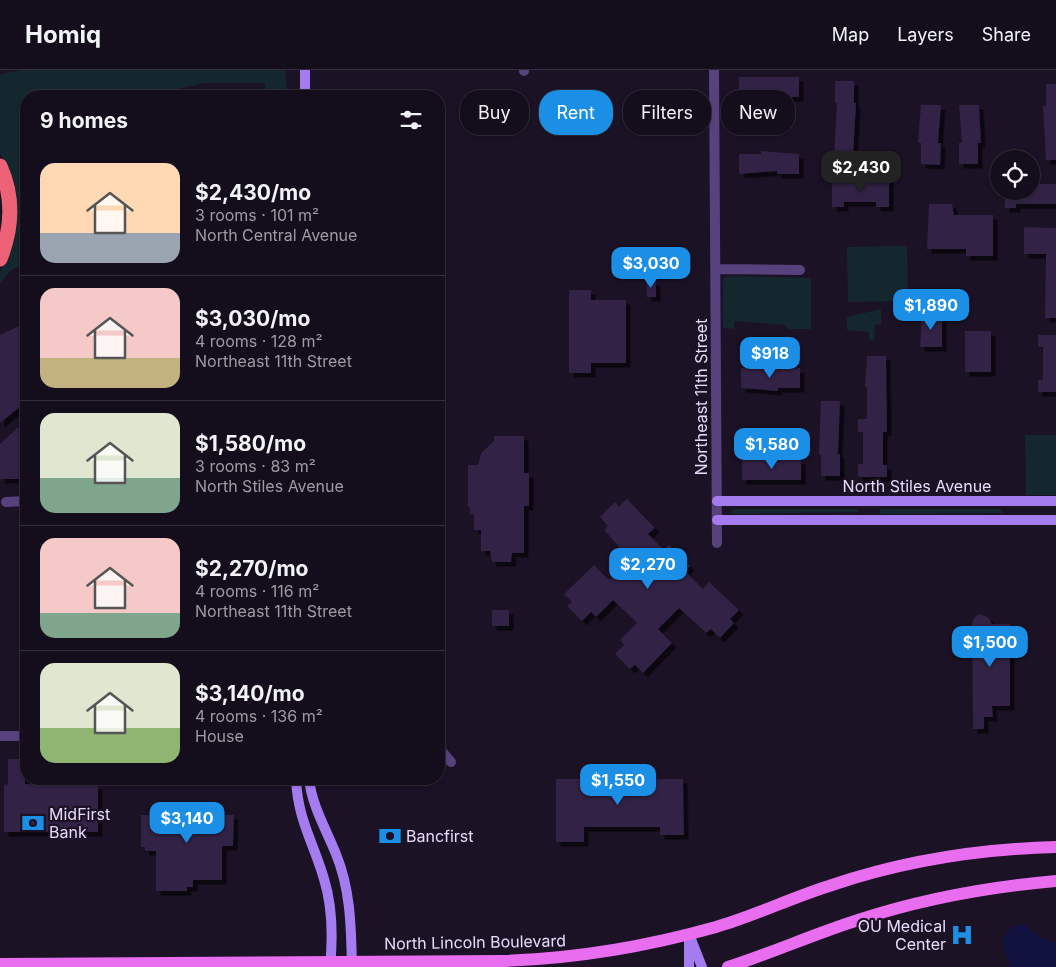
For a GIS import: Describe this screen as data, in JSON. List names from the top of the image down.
{
  "streets": {
    "main road": ["North Lincoln Boulevard"],
    "street": ["Northeast 11th Street", "North Stiles Avenue"]
  },
  "crossings": [
    ["Northeast 11th Street", "North Stiles Avenue"]
  ],
  "places": {
    "bank": ["MidFirst Bank", "Bancfirst"],
    "hospital": ["OU Medical Center"]
  },
  "page": {
    "header": "Homiq",
    "nav": ["Map", "Layers", "Share"],
    "chip": [
      "Buy",
      "Rent",
      "Filters",
      "New"
    ],
    "heading": "9 homes",
    "list": [
      {
        "name": "$2,430/mo",
        "note": "3 rooms · 101 m² · North Central Avenue"
      },
      {
        "name": "$3,030/mo",
        "note": "4 rooms · 128 m² · Northeast 11th Street"
      },
      {
        "name": "$1,580/mo",
        "note": "3 rooms · 83 m² · North Stiles Avenue"
      },
      {
        "name": "$2,270/mo",
        "note": "4 rooms · 116 m² · Northeast 11th Street"
      },
      {
        "name": "$3,140/mo",
        "note": "4 rooms · 136 m² · House"
      }
    ],
    "price": [
      "$2,430",
      "$3,030",
      "$1,890",
      "$918",
      "$1,580",
      "$2,270",
      "$1,500",
      "$1,550",
      "$3,140"
    ]
  }
}
